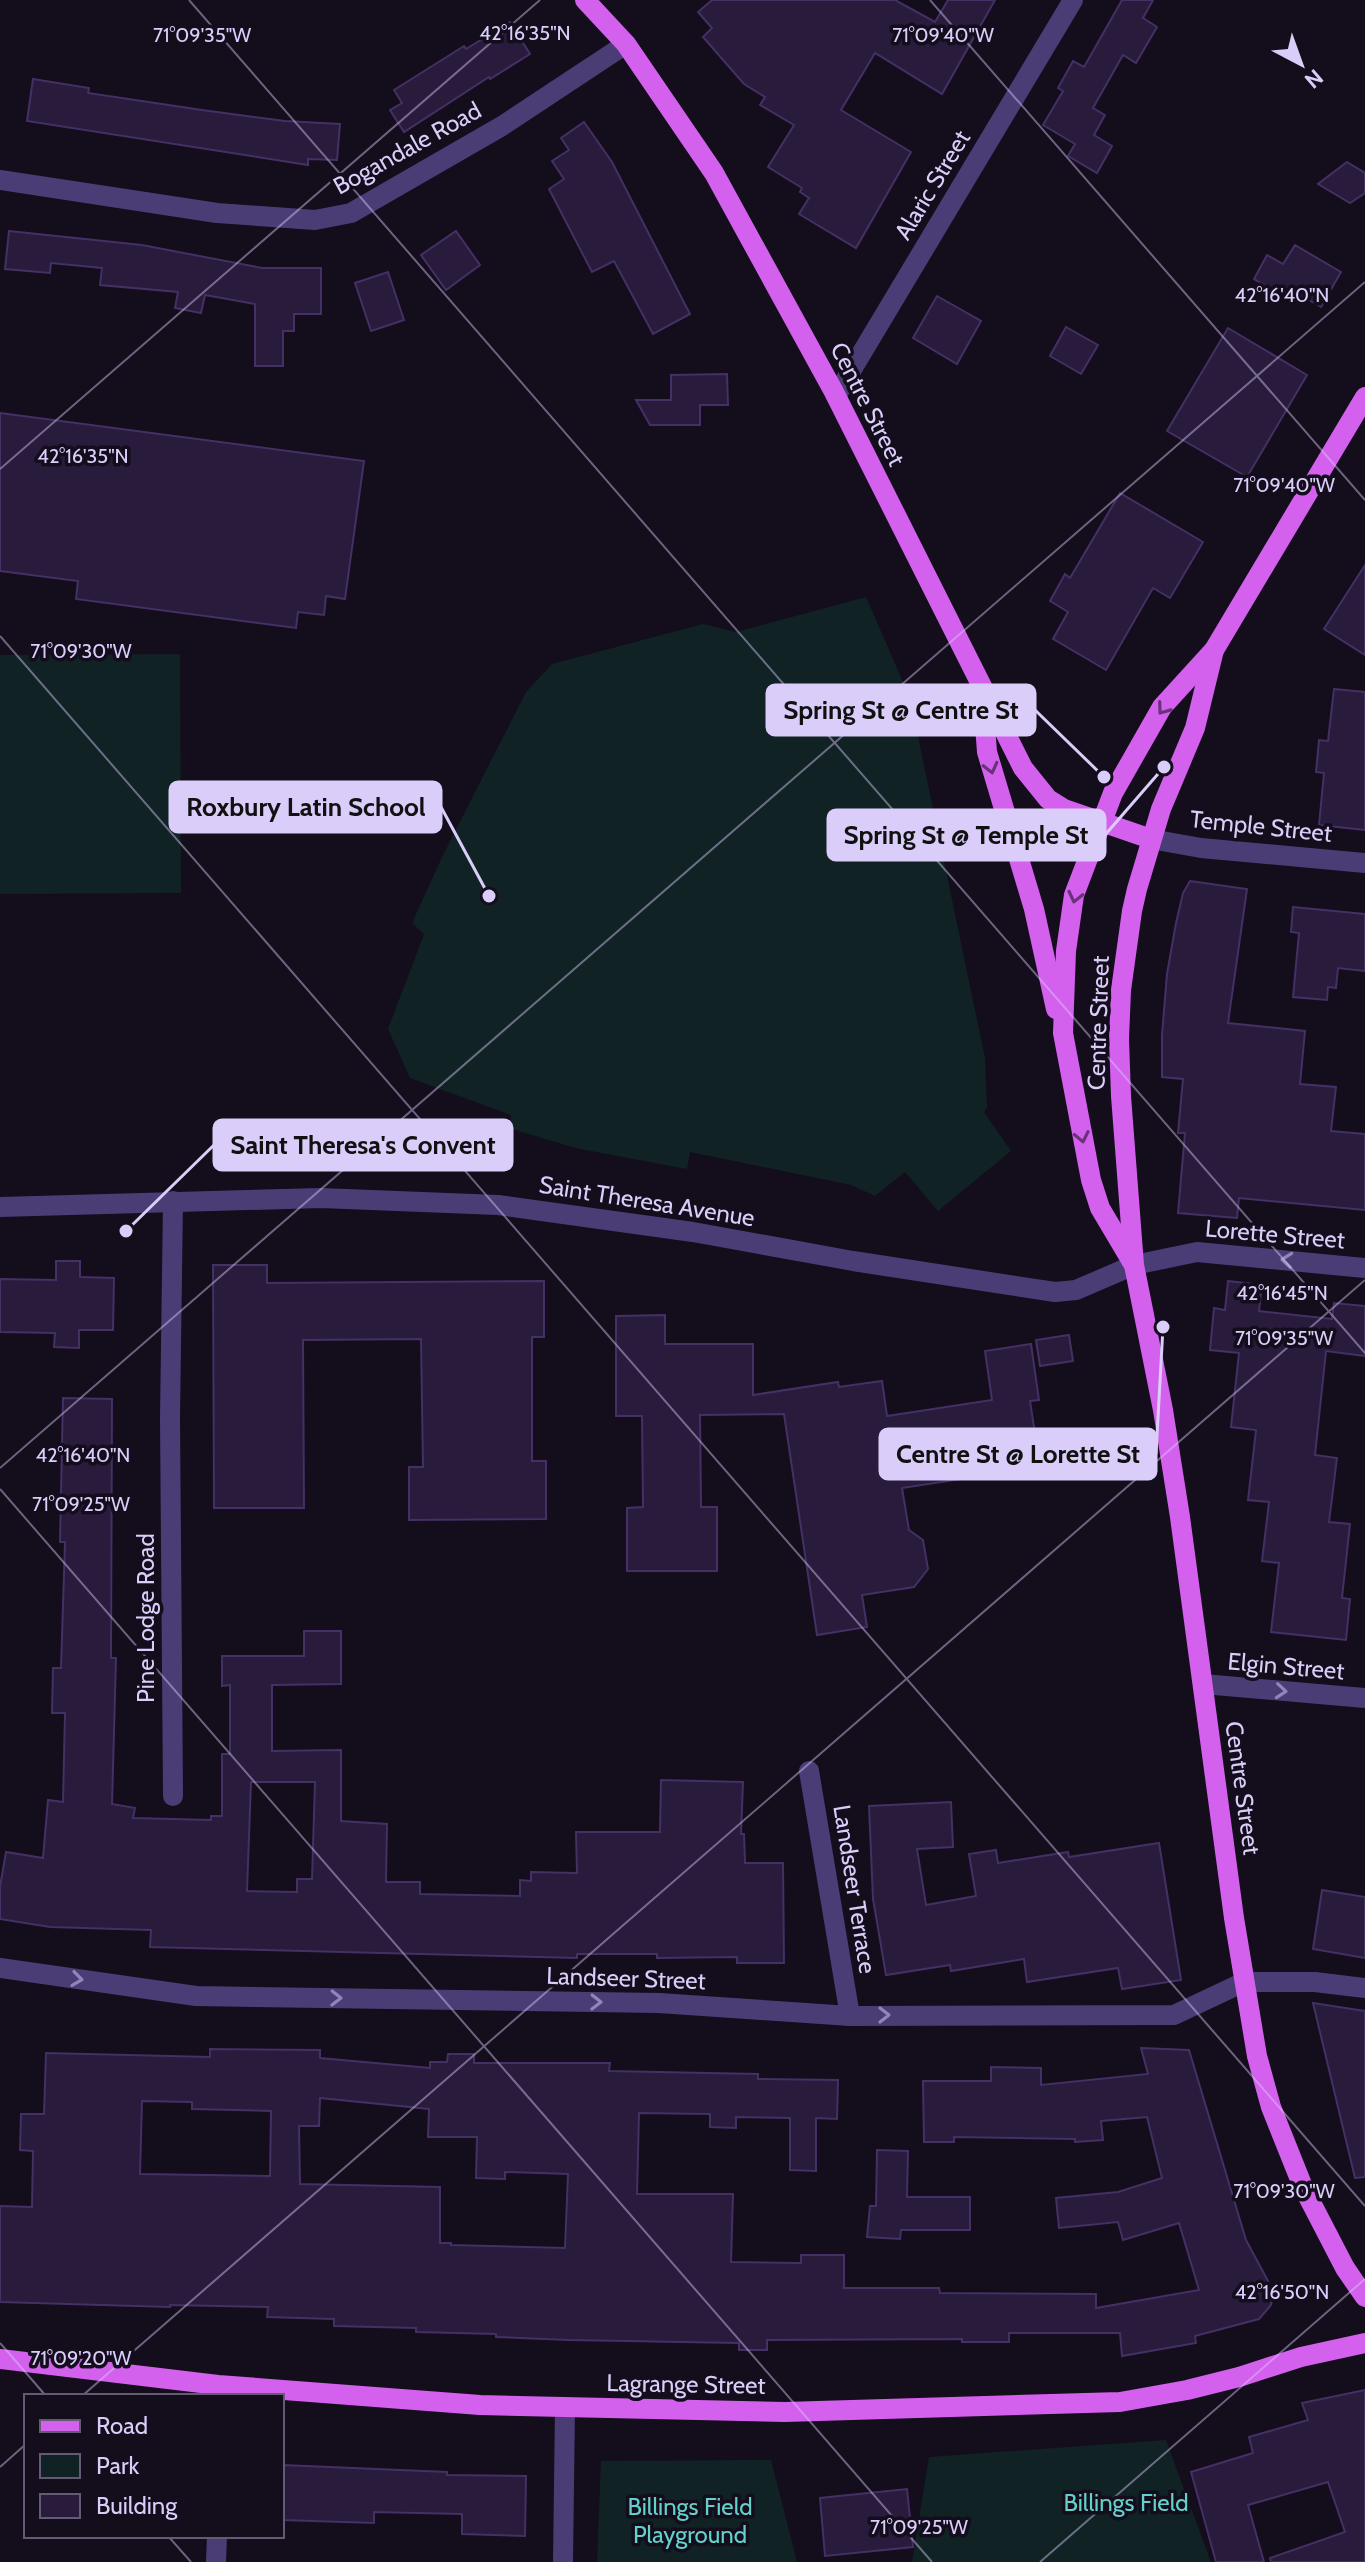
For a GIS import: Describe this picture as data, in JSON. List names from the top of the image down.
{
  "streets": {
    "main road": ["Centre Street", "Lagrange Street"],
    "street": [
      "Bogandale Road",
      "Alaric Street",
      "Temple Street",
      "Saint Theresa Avenue",
      "Lorette Street",
      "Pine Lodge Road",
      "Elgin Street",
      "Landseer Terrace",
      "Landseer Street"
    ]
  },
  "crossings": [
    ["Bogandale Road", "Centre Street"],
    ["Alaric Street", "Centre Street"],
    ["Centre Street", "Temple Street"],
    ["Centre Street", "Saint Theresa Avenue"],
    ["Centre Street", "Lorette Street"],
    ["Centre Street", "Elgin Street"],
    ["Centre Street", "Landseer Street"],
    ["Saint Theresa Avenue", "Lorette Street"],
    ["Saint Theresa Avenue", "Pine Lodge Road"],
    ["Landseer Terrace", "Landseer Street"]
  ],
  "one_way": ["Lorette Street", "Elgin Street", "Landseer Street"],
  "parks": ["Billings Field", "Billings Field Playground"],
  "places": [
    "Spring St @ Temple St",
    "Spring St @ Centre St",
    "Roxbury Latin School",
    "Saint Theresa's Convent",
    "Centre St @ Lorette St"
  ],
  "legend": ["Road", "Park", "Building"],
  "north": "bottom right",
  "coordinates": [
    "42°16'35\"N",
    "71°09'35\"W",
    "71°09'40\"W",
    "42°16'40\"N",
    "71°09'30\"W",
    "42°16'45\"N",
    "71°09'25\"W",
    "42°16'50\"N",
    "71°09'20\"W"
  ]
}
